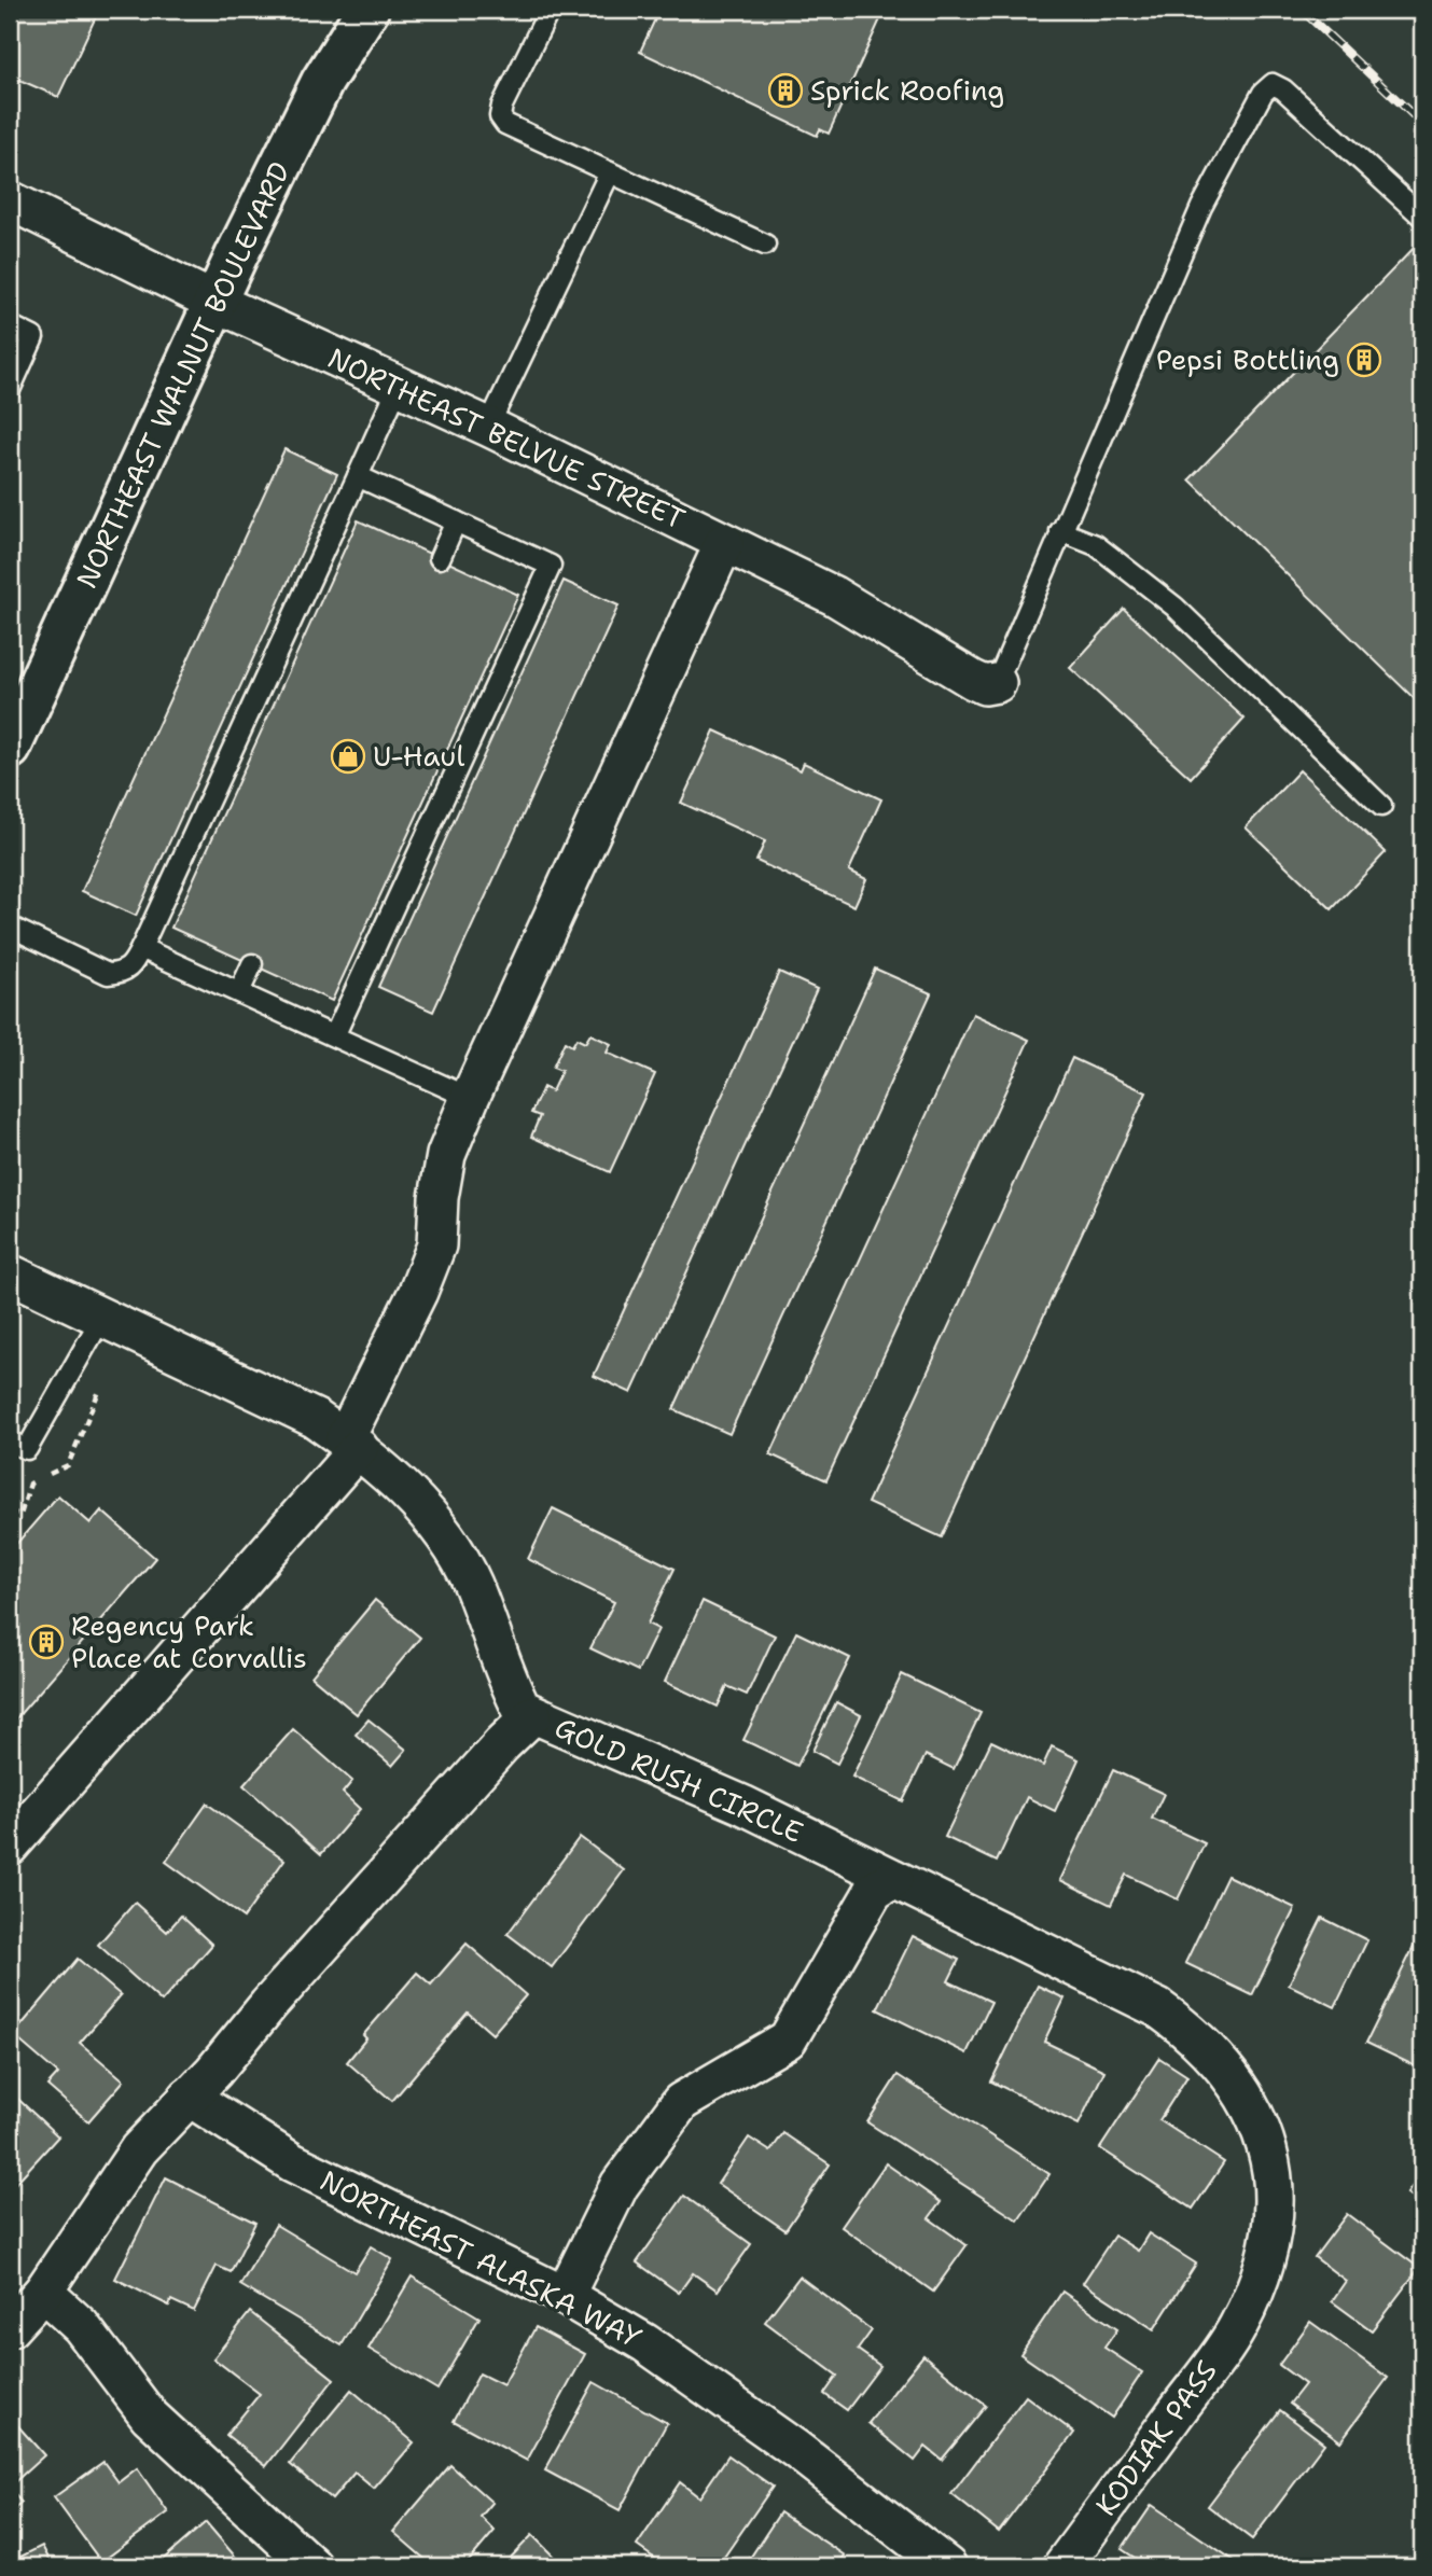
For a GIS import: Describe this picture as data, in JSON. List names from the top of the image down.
{
  "streets": {
    "main road": ["NORTHEAST WALNUT BOULEVARD"],
    "street": [
      "NORTHEAST BELVUE STREET",
      "GOLD RUSH CIRCLE",
      "NORTHEAST ALASKA WAY",
      "KODIAK PASS"
    ]
  },
  "crossings": [
    ["NORTHEAST WALNUT BOULEVARD", "NORTHEAST BELVUE STREET"],
    ["GOLD RUSH CIRCLE", "NORTHEAST ALASKA WAY"],
    ["GOLD RUSH CIRCLE", "KODIAK PASS"]
  ],
  "places": {
    "building": ["Sprick Roofing", "Pepsi Bottling", "Regency Park Place at Corvallis"],
    "shop": ["U-Haul"]
  }
}
